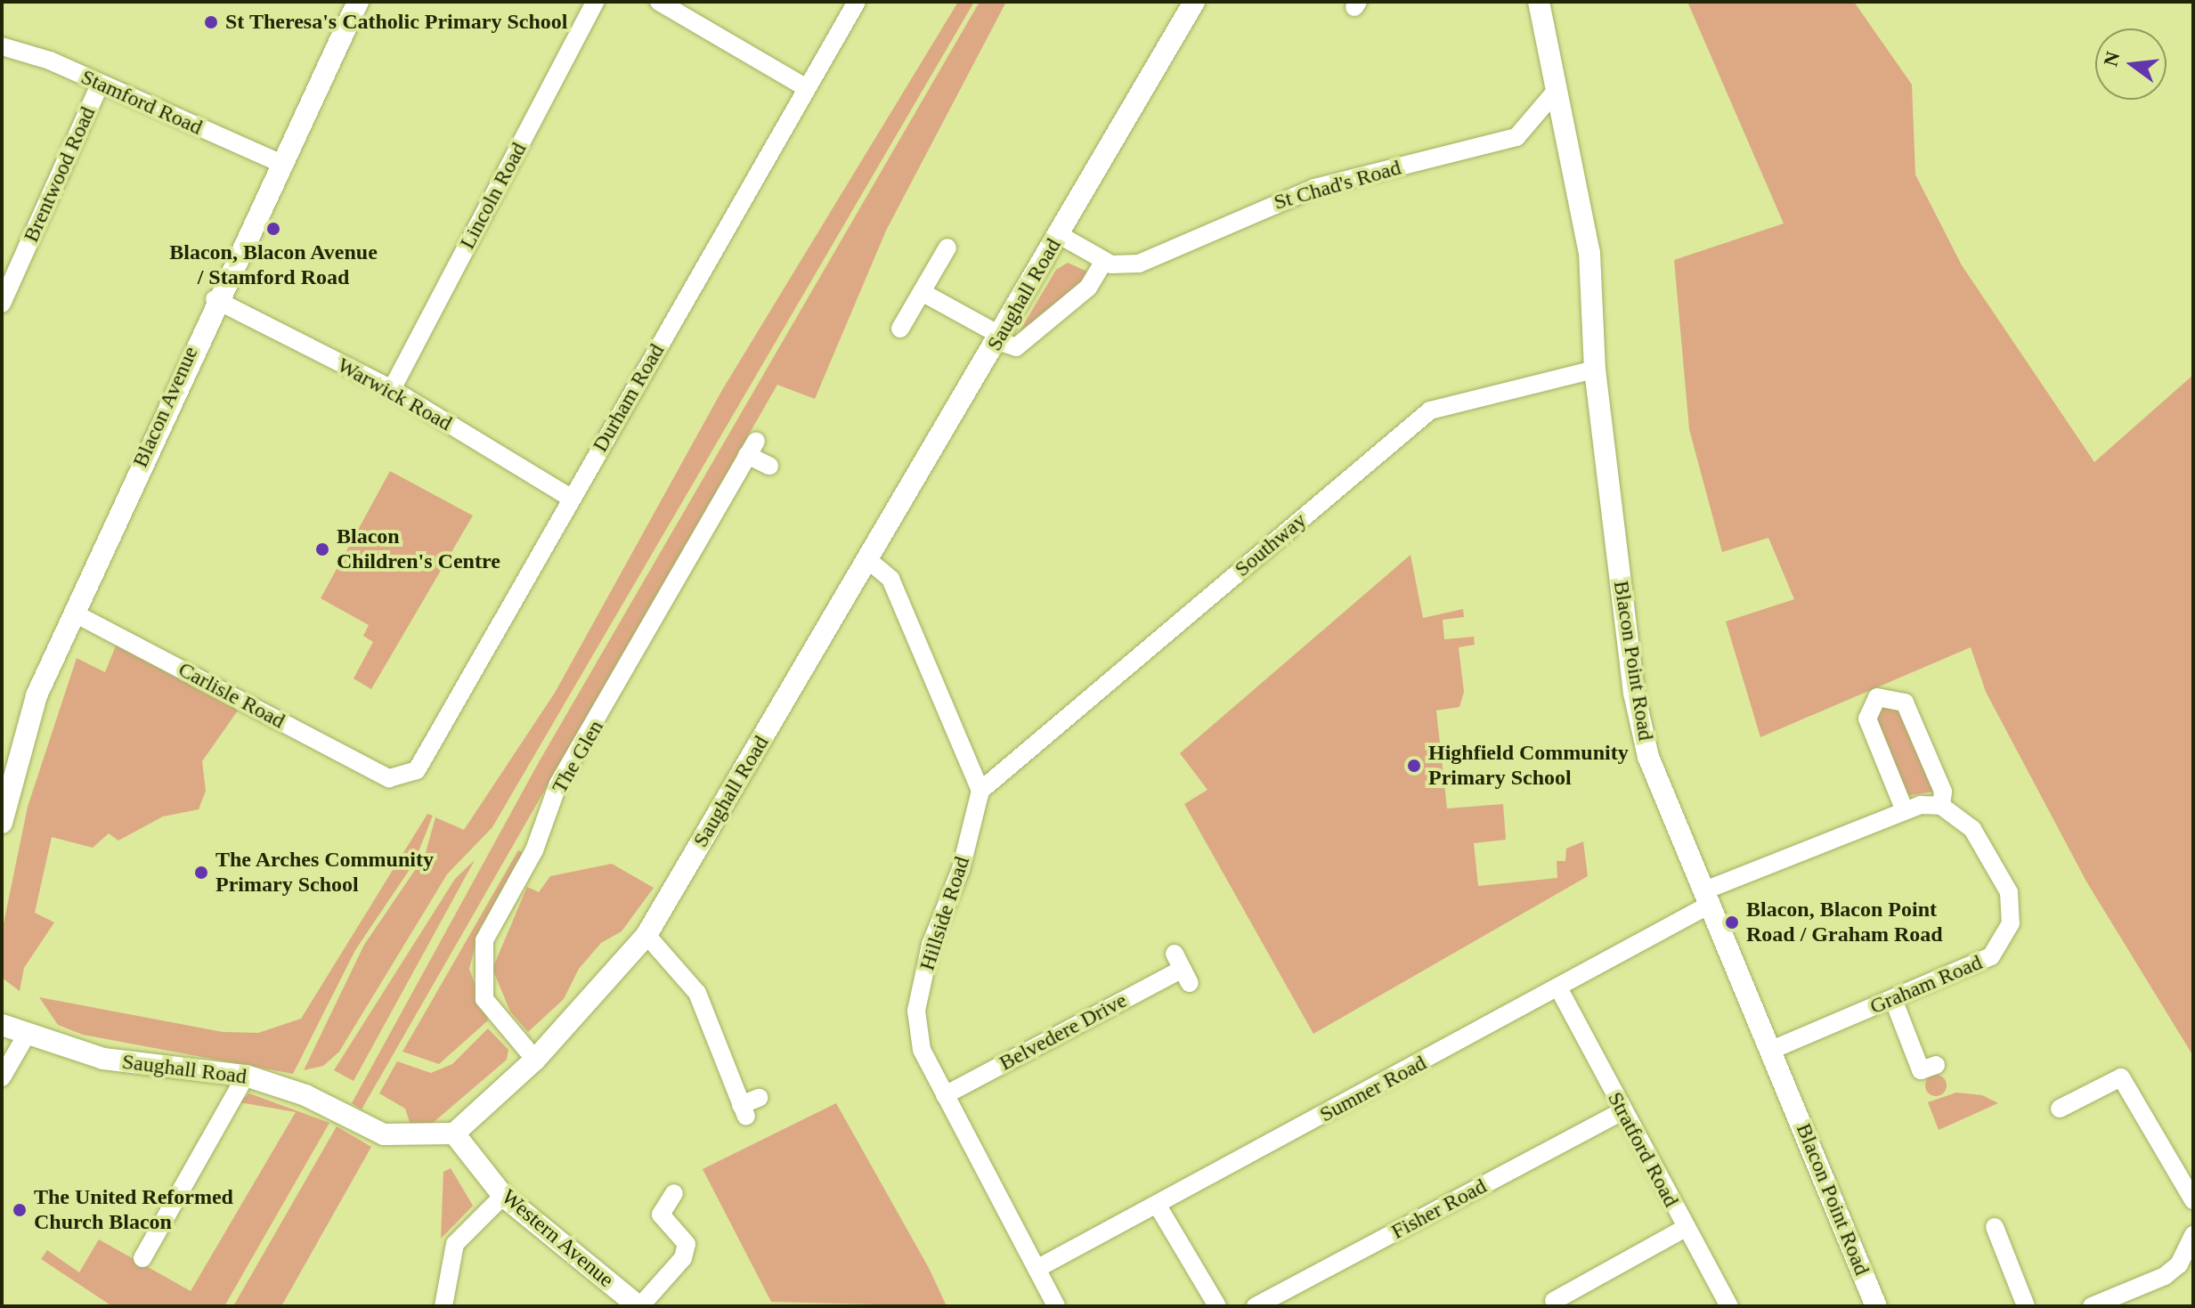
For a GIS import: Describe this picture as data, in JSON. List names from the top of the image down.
{
  "streets": {
    "street": [
      "Stamford Road",
      "Brentwood Road",
      "St Chad's Road",
      "Lincoln Road",
      "Saughall Road",
      "Warwick Road",
      "Durham Road",
      "Blacon Avenue",
      "Southway",
      "Blacon Point Road",
      "Carlisle Road",
      "The Glen",
      "Hillside Road",
      "Graham Road",
      "Belvedere Drive",
      "Sumner Road",
      "Stratford Road",
      "Fisher Road",
      "Western Avenue"
    ]
  },
  "crossings": [
    ["Stamford Road", "Brentwood Road"],
    ["Stamford Road", "Blacon Avenue"],
    ["St Chad's Road", "Saughall Road"],
    ["St Chad's Road", "Blacon Point Road"],
    ["Lincoln Road", "Warwick Road"],
    ["Saughall Road", "The Glen"],
    ["Saughall Road", "Western Avenue"],
    ["Warwick Road", "Durham Road"],
    ["Warwick Road", "Blacon Avenue"],
    ["Durham Road", "Carlisle Road"],
    ["Blacon Avenue", "Carlisle Road"],
    ["Southway", "Blacon Point Road"],
    ["Southway", "Hillside Road"],
    ["Blacon Point Road", "Graham Road"],
    ["Blacon Point Road", "Sumner Road"],
    ["Hillside Road", "Belvedere Drive"],
    ["Hillside Road", "Sumner Road"],
    ["Sumner Road", "Stratford Road"],
    ["Stratford Road", "Fisher Road"]
  ],
  "places": [
    "St Theresa's Catholic Primary School",
    "Blacon, Blacon Avenue / Stamford Road",
    "Blacon Children's Centre",
    "Highfield Community Primary School",
    "The Arches Community Primary School",
    "Blacon, Blacon Point Road / Graham Road",
    "The United Reformed Church Blacon"
  ],
  "north": "left"
}
